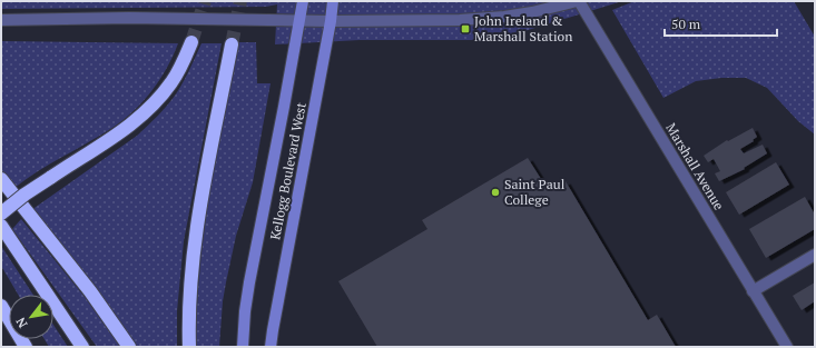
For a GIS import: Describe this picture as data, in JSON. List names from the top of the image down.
{
  "streets": {
    "main road": ["Kellogg Boulevard West"],
    "street": ["Marshall Avenue"]
  },
  "places": {
    "transit": ["John Ireland & Marshall Station"],
    "other": ["Saint Paul College"]
  },
  "scale_bar": "50 m",
  "north": "bottom left"
}
